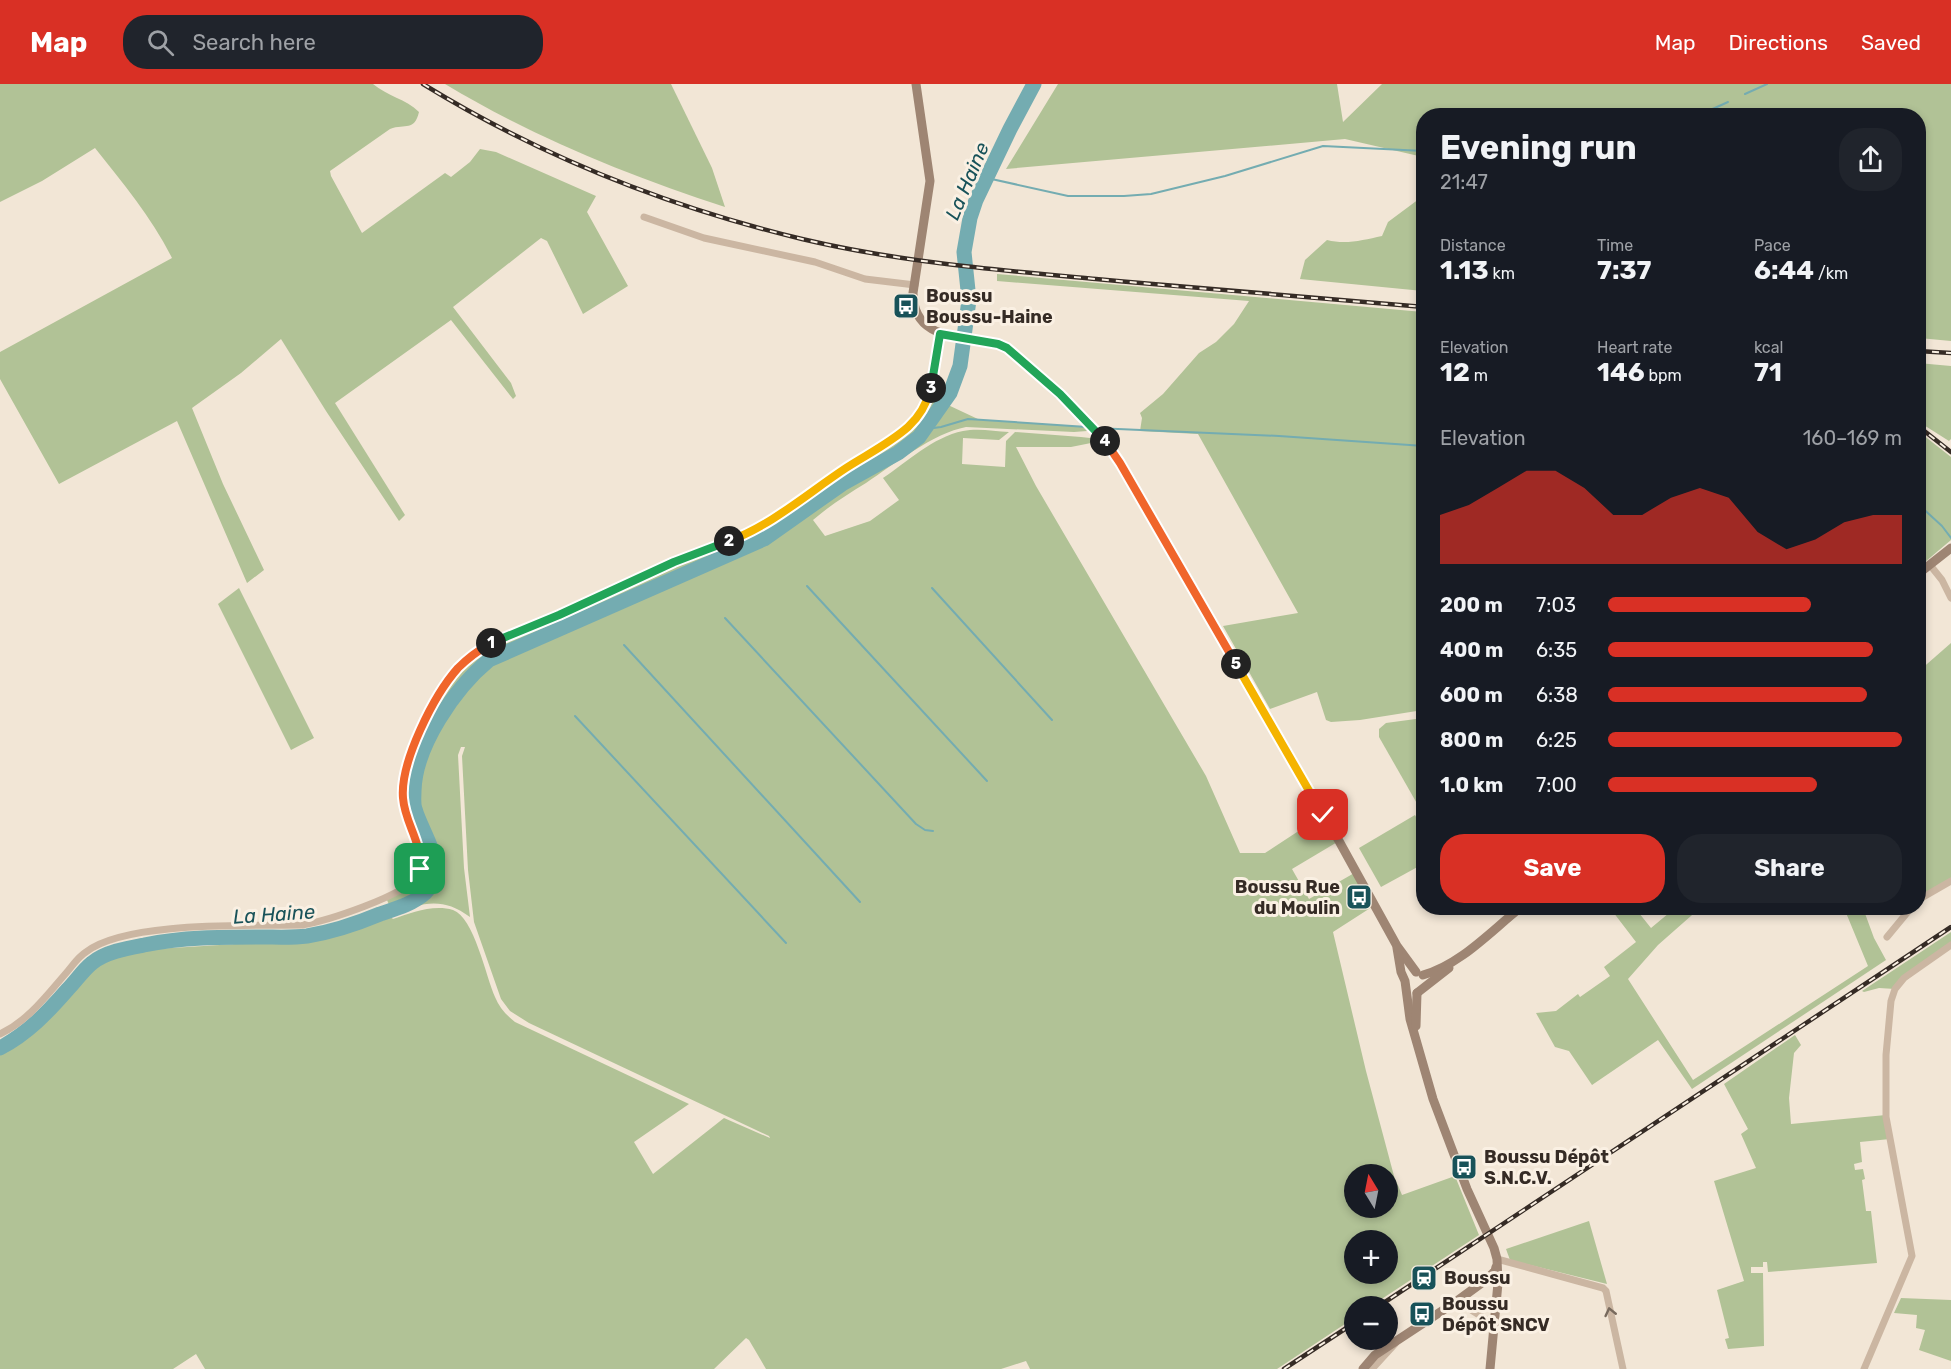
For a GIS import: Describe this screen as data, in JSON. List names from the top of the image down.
{
  "water": ["La Haine"],
  "places": {
    "bus stop": [
      "Boussu Boussu-Haine",
      "Boussu Rue du Moulin",
      "Boussu Dépôt S.N.C.V.",
      "Boussu Dépôt SNCV"
    ],
    "station": ["Boussu"]
  },
  "north": "top",
  "page": {
    "header": "Map",
    "search": "Search here",
    "nav": ["Map", "Directions", "Saved"],
    "heading": ["Evening run", "21:47"],
    "stats": [
      ["Distance", "1.13 km"],
      ["Time", "7:37"],
      ["Pace", "6:44 /km"],
      ["Elevation", "12 m"],
      ["Heart rate", "146 bpm"],
      ["kcal", "71"]
    ],
    "pins": [
      "3",
      "4",
      "2",
      "1",
      "5"
    ],
    "chart": ["Elevation", "160–169 m"],
    "list": [
      {
        "name": "200 m",
        "note": "7:03"
      },
      {
        "name": "400 m",
        "note": "6:35"
      },
      {
        "name": "600 m",
        "note": "6:38"
      },
      {
        "name": "800 m",
        "note": "6:25"
      },
      {
        "name": "1.0 km",
        "note": "7:00"
      }
    ],
    "buttons": ["Save", "Share"],
    "map_buttons": ["+", "−"]
  }
}
